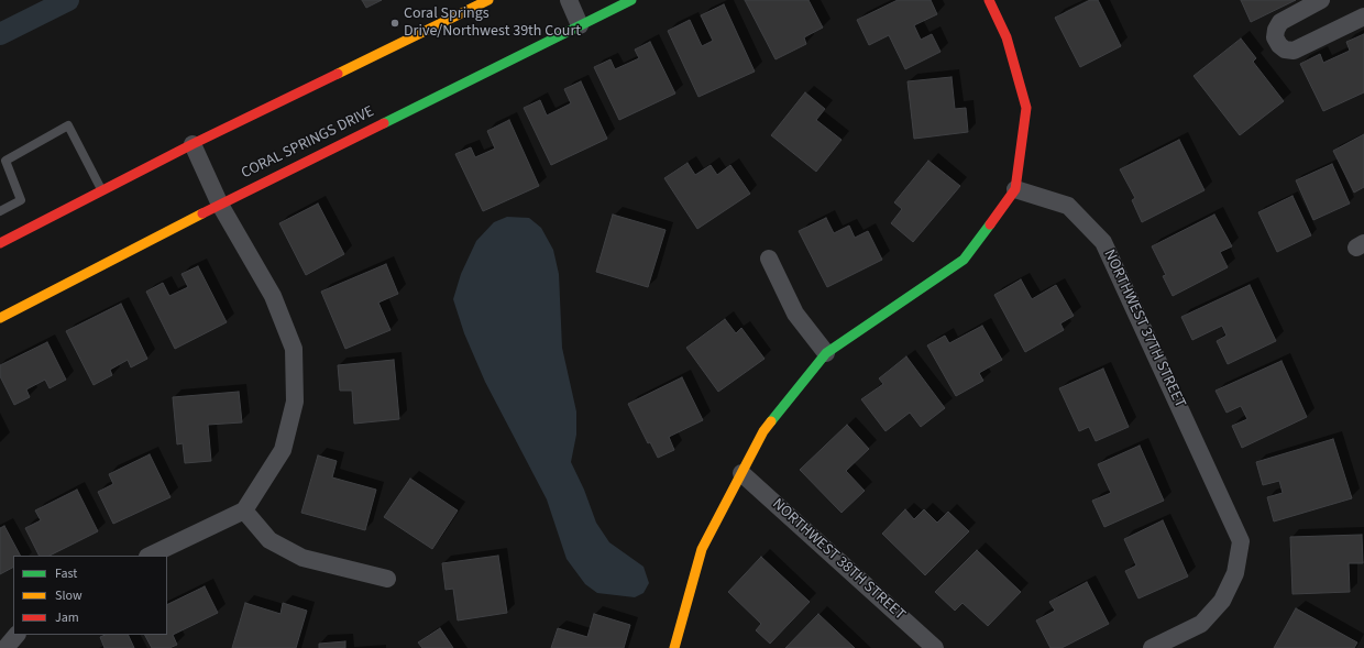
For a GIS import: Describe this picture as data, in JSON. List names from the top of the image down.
{
  "streets": {
    "main road": ["CORAL SPRINGS DRIVE"],
    "street": ["NORTHWEST 37TH STREET", "NORTHWEST 38TH STREET"]
  },
  "places": ["Coral Springs Drive/Northwest 39th Court"],
  "legend": ["Fast", "Slow", "Jam"]
}
